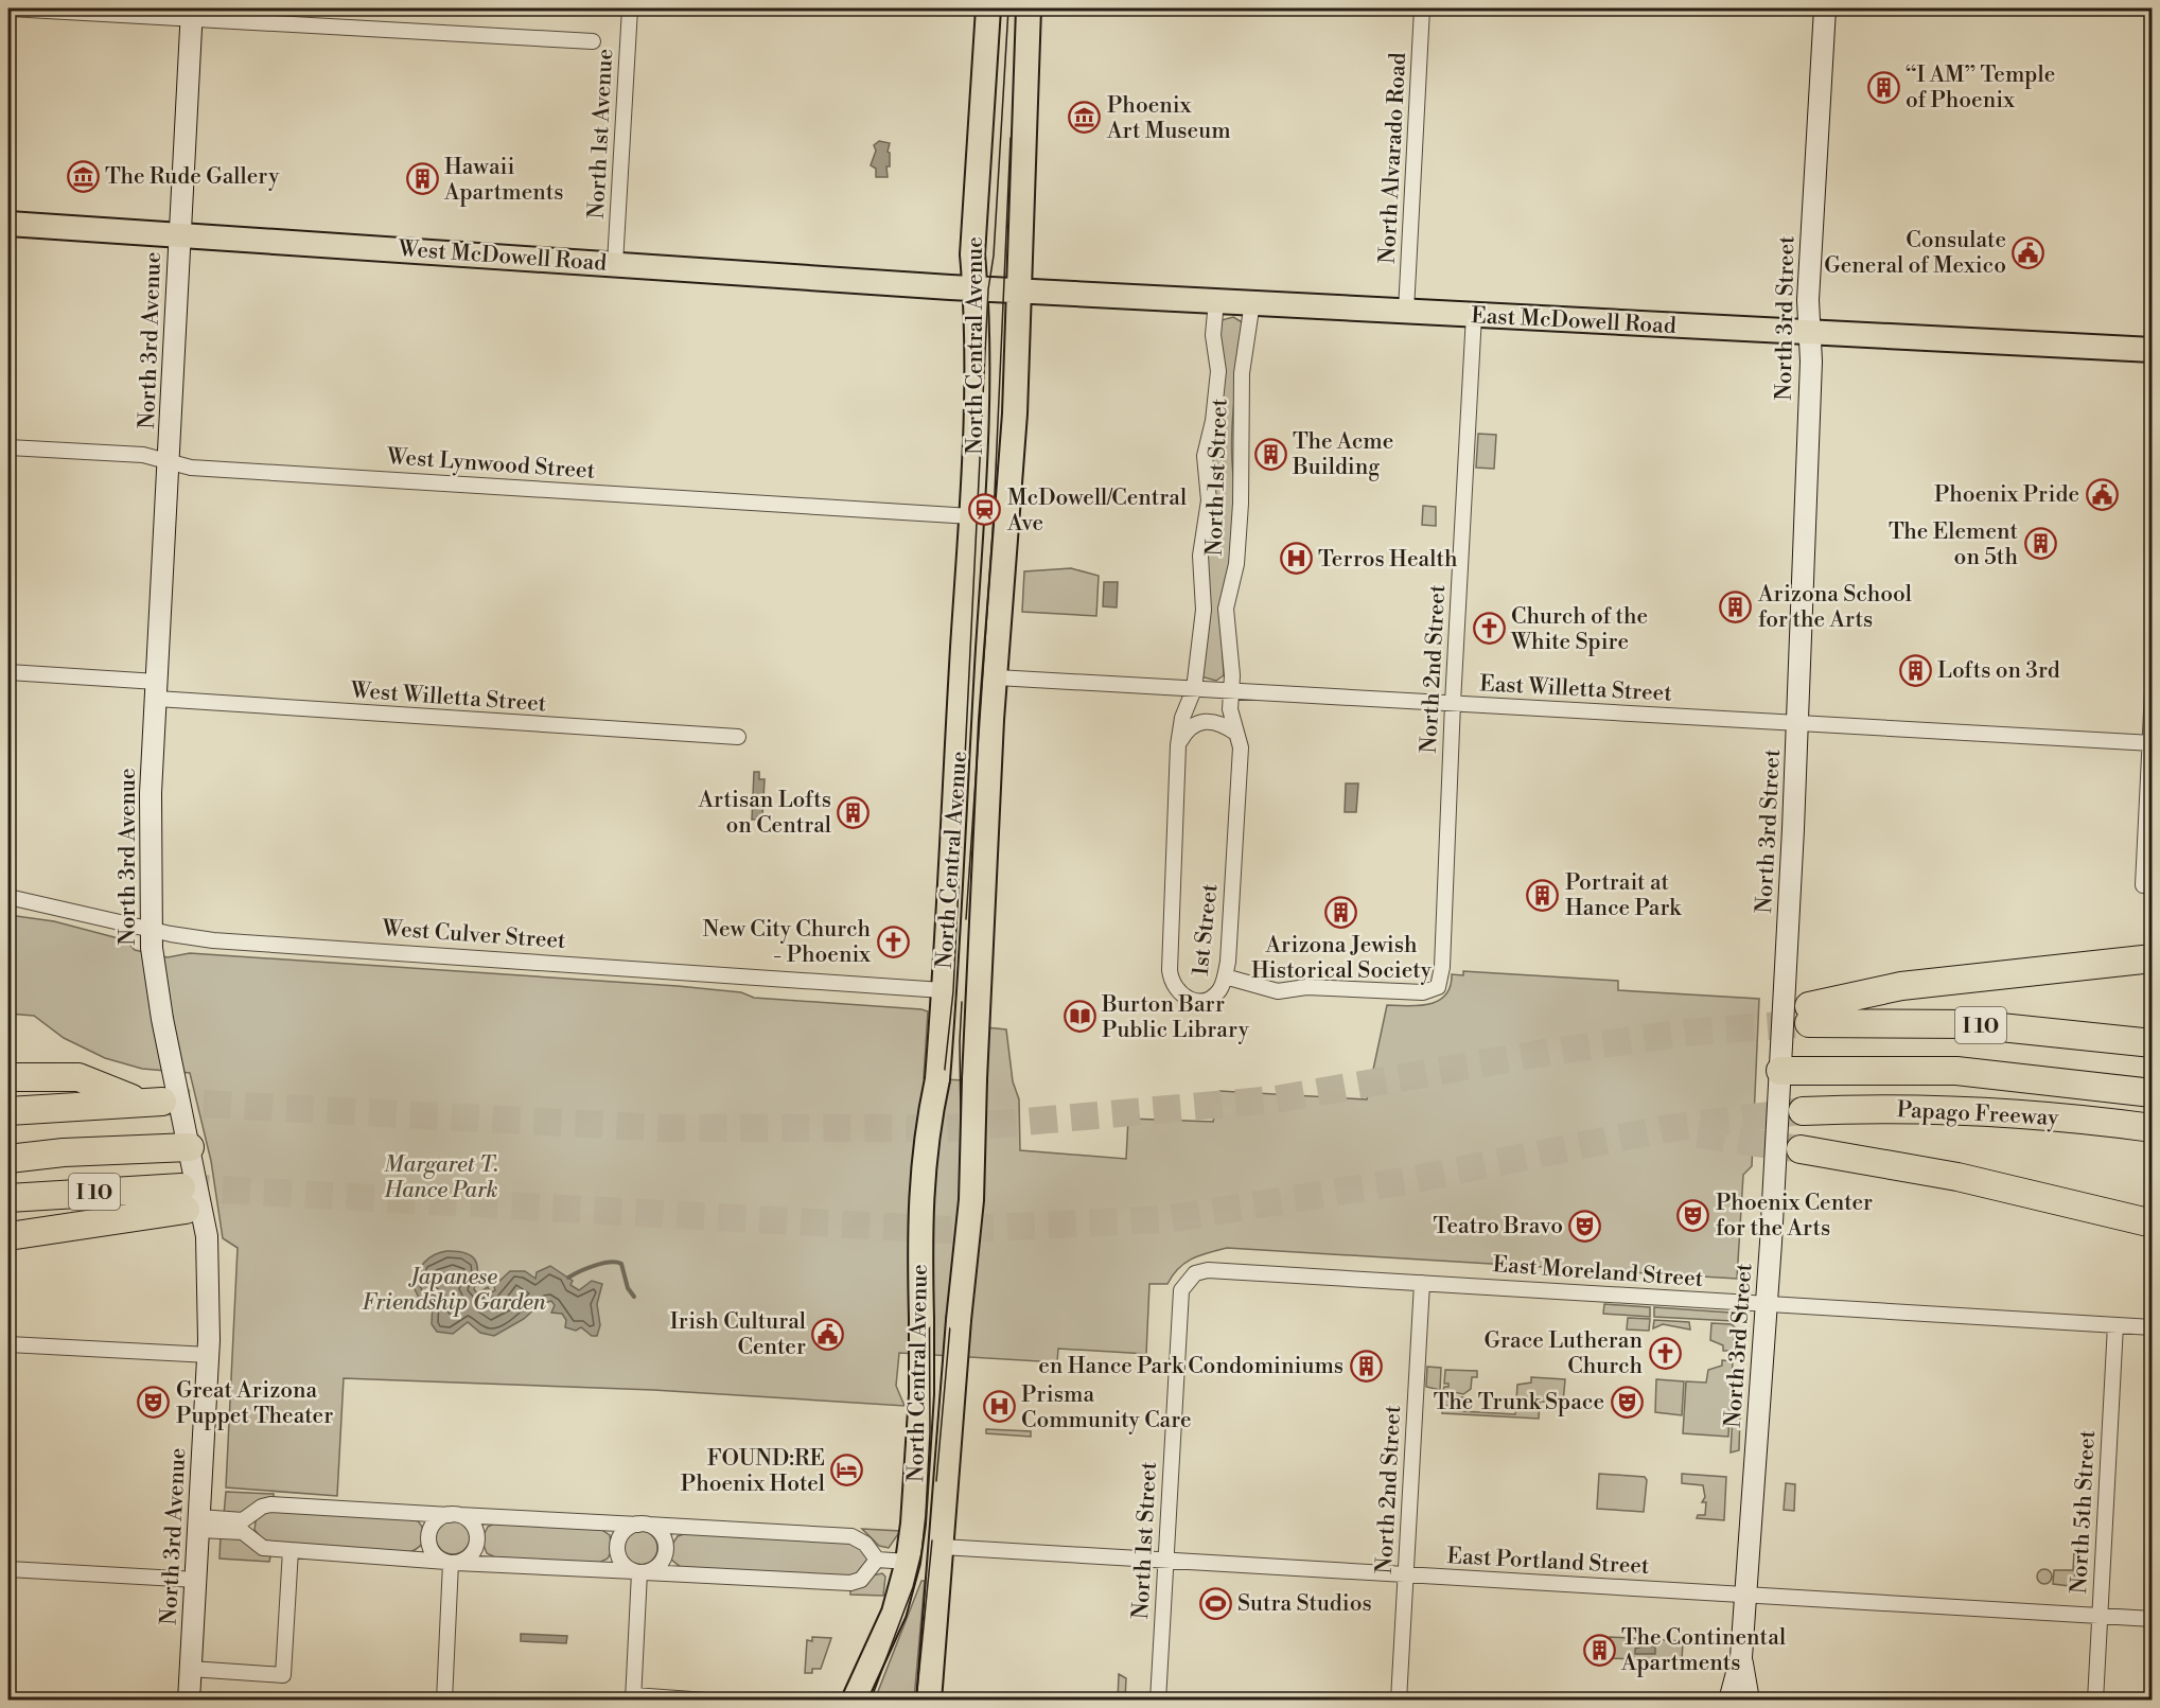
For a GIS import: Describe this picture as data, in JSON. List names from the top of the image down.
{
  "streets": {
    "highway": ["I 10", "Papago Freeway"],
    "main road": ["West McDowell Road", "East McDowell Road", "North Central Avenue"],
    "street": [
      "North 1st Avenue",
      "North Alvarado Road",
      "North 3rd Street",
      "North 3rd Avenue",
      "West Lynwood Street",
      "North 1st Street",
      "North 2nd Street",
      "East Willetta Street",
      "West Willetta Street",
      "1st Street",
      "West Culver Street",
      "East Moreland Street",
      "North 5th Street",
      "East Portland Street"
    ]
  },
  "crossings": [
    ["North 1st Avenue", "West McDowell Road"],
    ["North Alvarado Road", "East McDowell Road"],
    ["West McDowell Road", "East McDowell Road"],
    ["West McDowell Road", "North 3rd Avenue"],
    ["West McDowell Road", "North Central Avenue"],
    ["North 3rd Street", "East McDowell Road"],
    ["North 3rd Street", "East Willetta Street"],
    ["North 3rd Street", "East Moreland Street"],
    ["North 3rd Street", "East Portland Street"],
    ["East McDowell Road", "North Central Avenue"],
    ["East McDowell Road", "North 1st Street"],
    ["East McDowell Road", "North 2nd Street"],
    ["North 3rd Avenue", "West Lynwood Street"],
    ["North 3rd Avenue", "West Willetta Street"],
    ["North 3rd Avenue", "West Culver Street"],
    ["North Central Avenue", "West Lynwood Street"],
    ["North Central Avenue", "East Willetta Street"],
    ["North Central Avenue", "West Culver Street"],
    ["North Central Avenue", "East Portland Street"],
    ["North 1st Street", "East Willetta Street"],
    ["North 1st Street", "1st Street"],
    ["North 1st Street", "East Moreland Street"],
    ["North 1st Street", "East Portland Street"],
    ["North 2nd Street", "East Willetta Street"],
    ["North 2nd Street", "1st Street"],
    ["North 2nd Street", "East Moreland Street"],
    ["North 2nd Street", "East Portland Street"],
    ["East Willetta Street", "1st Street"],
    ["East Moreland Street", "North 5th Street"],
    ["North 5th Street", "East Portland Street"]
  ],
  "parks": ["Margaret T. Hance Park", "Japanese Friendship Garden"],
  "places": {
    "building": [
      "“I AM” Temple of Phoenix",
      "Hawaii Apartments",
      "The Acme Building",
      "The Element on 5th",
      "Arizona School for the Arts",
      "Lofts on 3rd",
      "Artisan Lofts on Central",
      "Portrait at Hance Park",
      "Arizona Jewish Historical Society",
      "en Hance Park Condominiums",
      "The Continental Apartments"
    ],
    "museum": ["Phoenix Art Museum", "The Rude Gallery"],
    "public building": ["Consulate General of Mexico", "Phoenix Pride", "Irish Cultural Center"],
    "station": ["McDowell/Central Ave"],
    "hospital": ["Terros Health", "Prisma Community Care"],
    "church": ["Church of the White Spire", "New City Church - Phoenix", "Grace Lutheran Church"],
    "library": ["Burton Barr Public Library"],
    "theatre": [
      "Phoenix Center for the Arts",
      "Teatro Bravo",
      "The Trunk Space",
      "Great Arizona Puppet Theater"
    ],
    "hotel": ["FOUND:RE Phoenix Hotel"],
    "sports": ["Sutra Studios"]
  }
}
